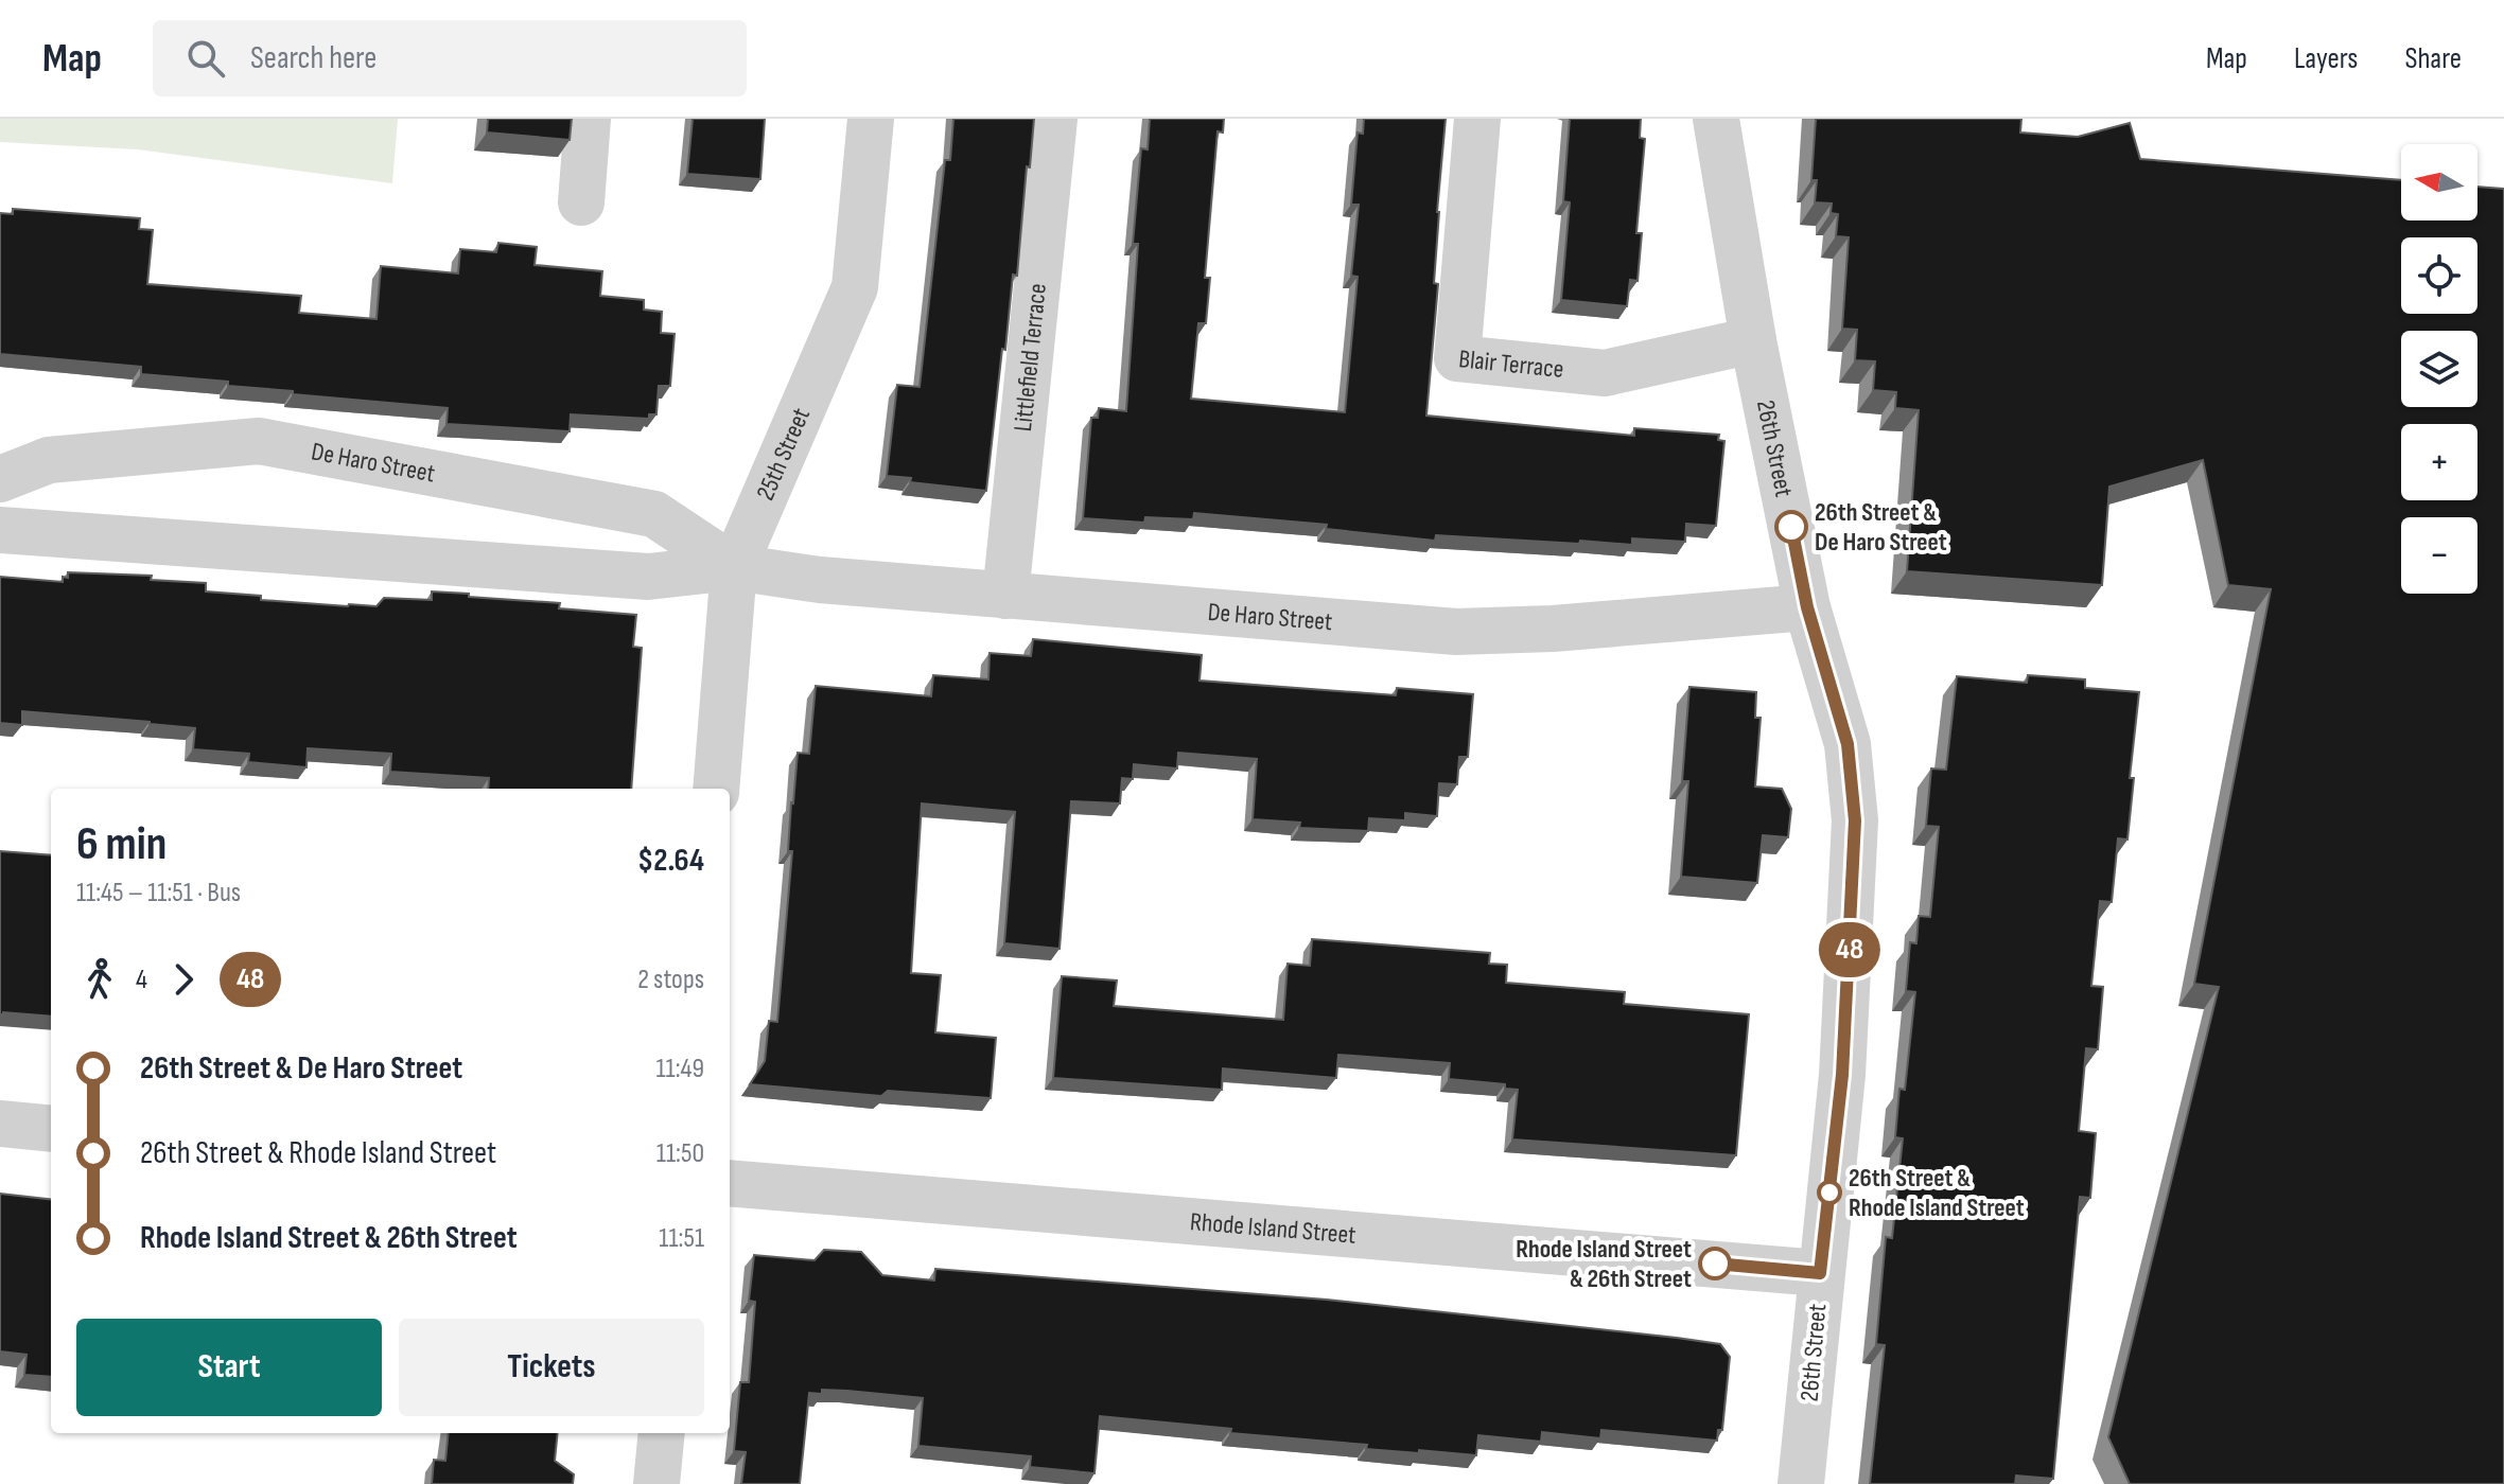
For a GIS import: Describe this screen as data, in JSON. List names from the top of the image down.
{
  "streets": {
    "street": [
      "Littlefield Terrace",
      "Blair Terrace",
      "26th Street",
      "25th Street",
      "De Haro Street",
      "Rhode Island Street"
    ]
  },
  "crossings": [
    ["Littlefield Terrace", "De Haro Street"],
    ["Blair Terrace", "26th Street"],
    ["26th Street", "De Haro Street"],
    ["26th Street", "Rhode Island Street"],
    ["25th Street", "De Haro Street"]
  ],
  "places": ["26th Street & De Haro Street", "26th Street & Rhode Island Street", "Rhode Island Street & 26th Street"],
  "lines": ["bus line 48"],
  "north": "left",
  "page": {
    "header": "Map",
    "search": "Search here",
    "nav": ["Map", "Layers", "Share"],
    "on_map": "48",
    "map_buttons": ["+", "−"],
    "heading": ["6 min", "11:45 – 11:51 · Bus", "$2.64"],
    "legs": ["4", "48", "2 stops"],
    "list": [
      {
        "name": "26th Street & De Haro Street",
        "value": "11:49"
      },
      {
        "name": "26th Street & Rhode Island Street",
        "value": "11:50"
      },
      {
        "name": "Rhode Island Street & 26th Street",
        "value": "11:51"
      }
    ],
    "buttons": ["Start", "Tickets"]
  }
}
